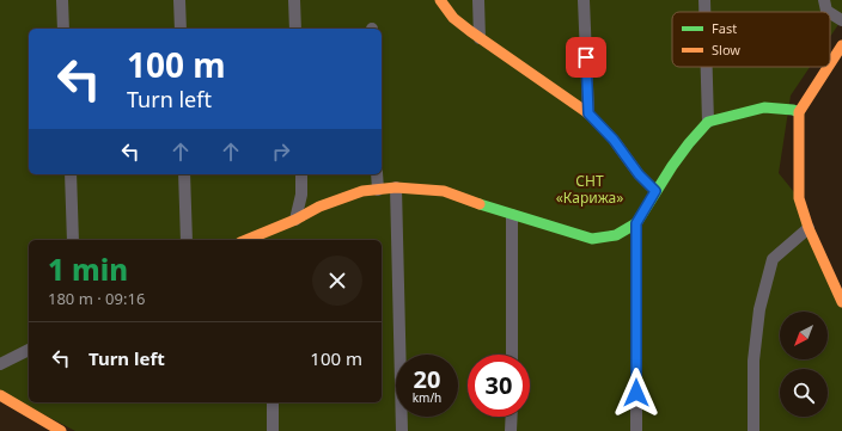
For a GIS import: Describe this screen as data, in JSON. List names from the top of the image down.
{
  "parks": ["СНТ «Карижа»"],
  "legend": ["Fast", "Slow"],
  "north": "bottom left",
  "page": {
    "turn": ["100 m", "Turn left"],
    "heading": ["1 min", "180 m · 09:16"],
    "list": [
      {
        "name": "Turn left",
        "value": "100 m"
      }
    ],
    "speed": "20 km/h",
    "limit": "30"
  }
}
